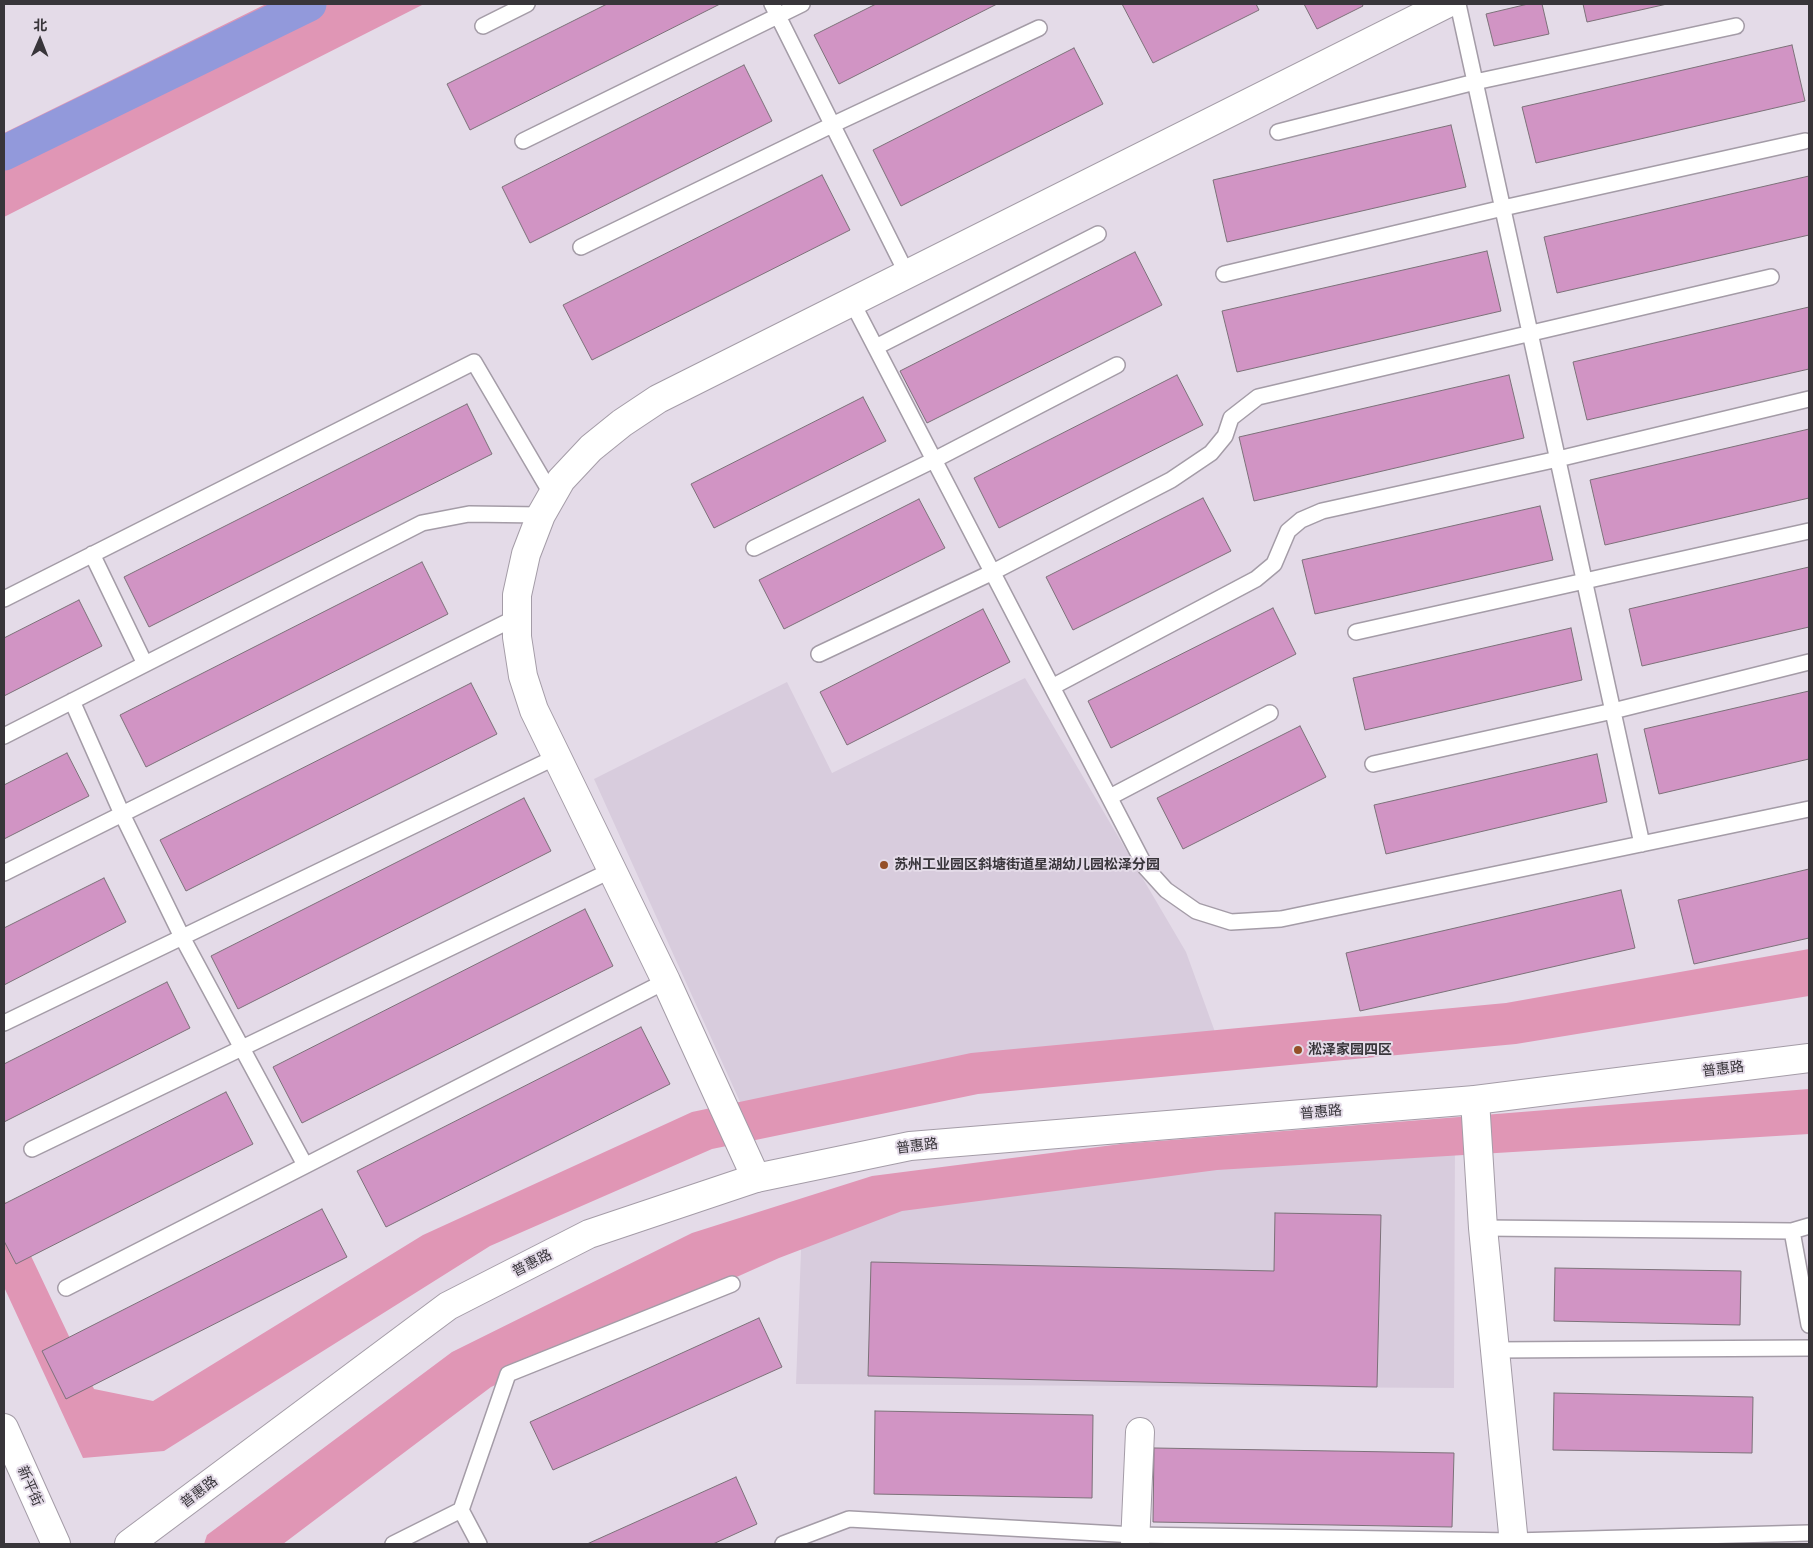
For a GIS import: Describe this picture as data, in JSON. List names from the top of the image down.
{
  "streets": {
    "street": ["普惠路", "新平街"]
  },
  "places": ["苏州工业园区斜塘街道星湖幼儿园松泽分园", "淞泽家园四区"],
  "north": "top"
}
